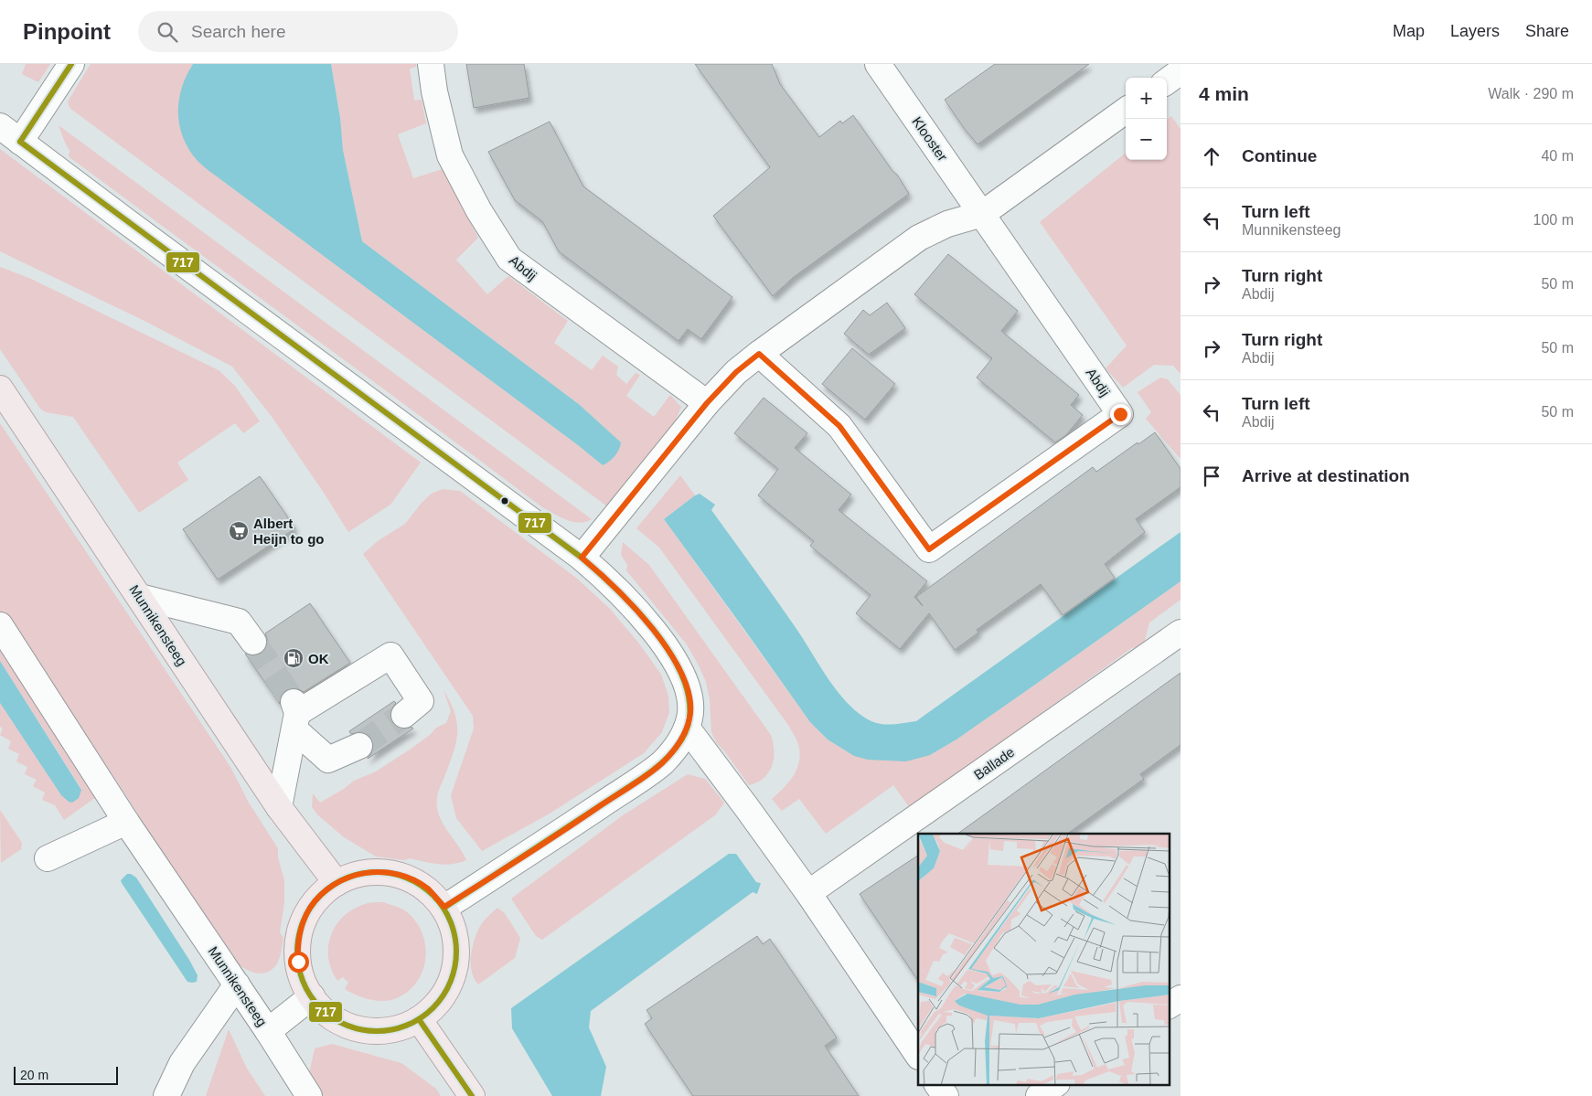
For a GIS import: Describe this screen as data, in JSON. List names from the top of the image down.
{
  "streets": {
    "main road": ["Munnikensteeg"],
    "street": ["Klooster", "Abdij", "Ballade"]
  },
  "crossings": [
    ["Klooster", "Abdij"]
  ],
  "places": {
    "supermarket": ["Albert Heijn to go"],
    "fuel station": ["OK"]
  },
  "lines": ["transit line 717"],
  "scale_bar": "20 m",
  "page": {
    "header": "Pinpoint",
    "search": "Search here",
    "nav": ["Map", "Layers", "Share"],
    "heading": ["4 min", "Walk · 290 m"],
    "map_buttons": ["+", "−"],
    "list": [
      ["Continue", "40 m"],
      ["Turn left", "Munnikensteeg", "100 m"],
      ["Turn right", "Abdij", "50 m"],
      ["Turn right", "Abdij", "50 m"],
      ["Turn left", "Abdij", "50 m"],
      "Arrive at destination"
    ],
    "scale": "20 m"
  }
}
